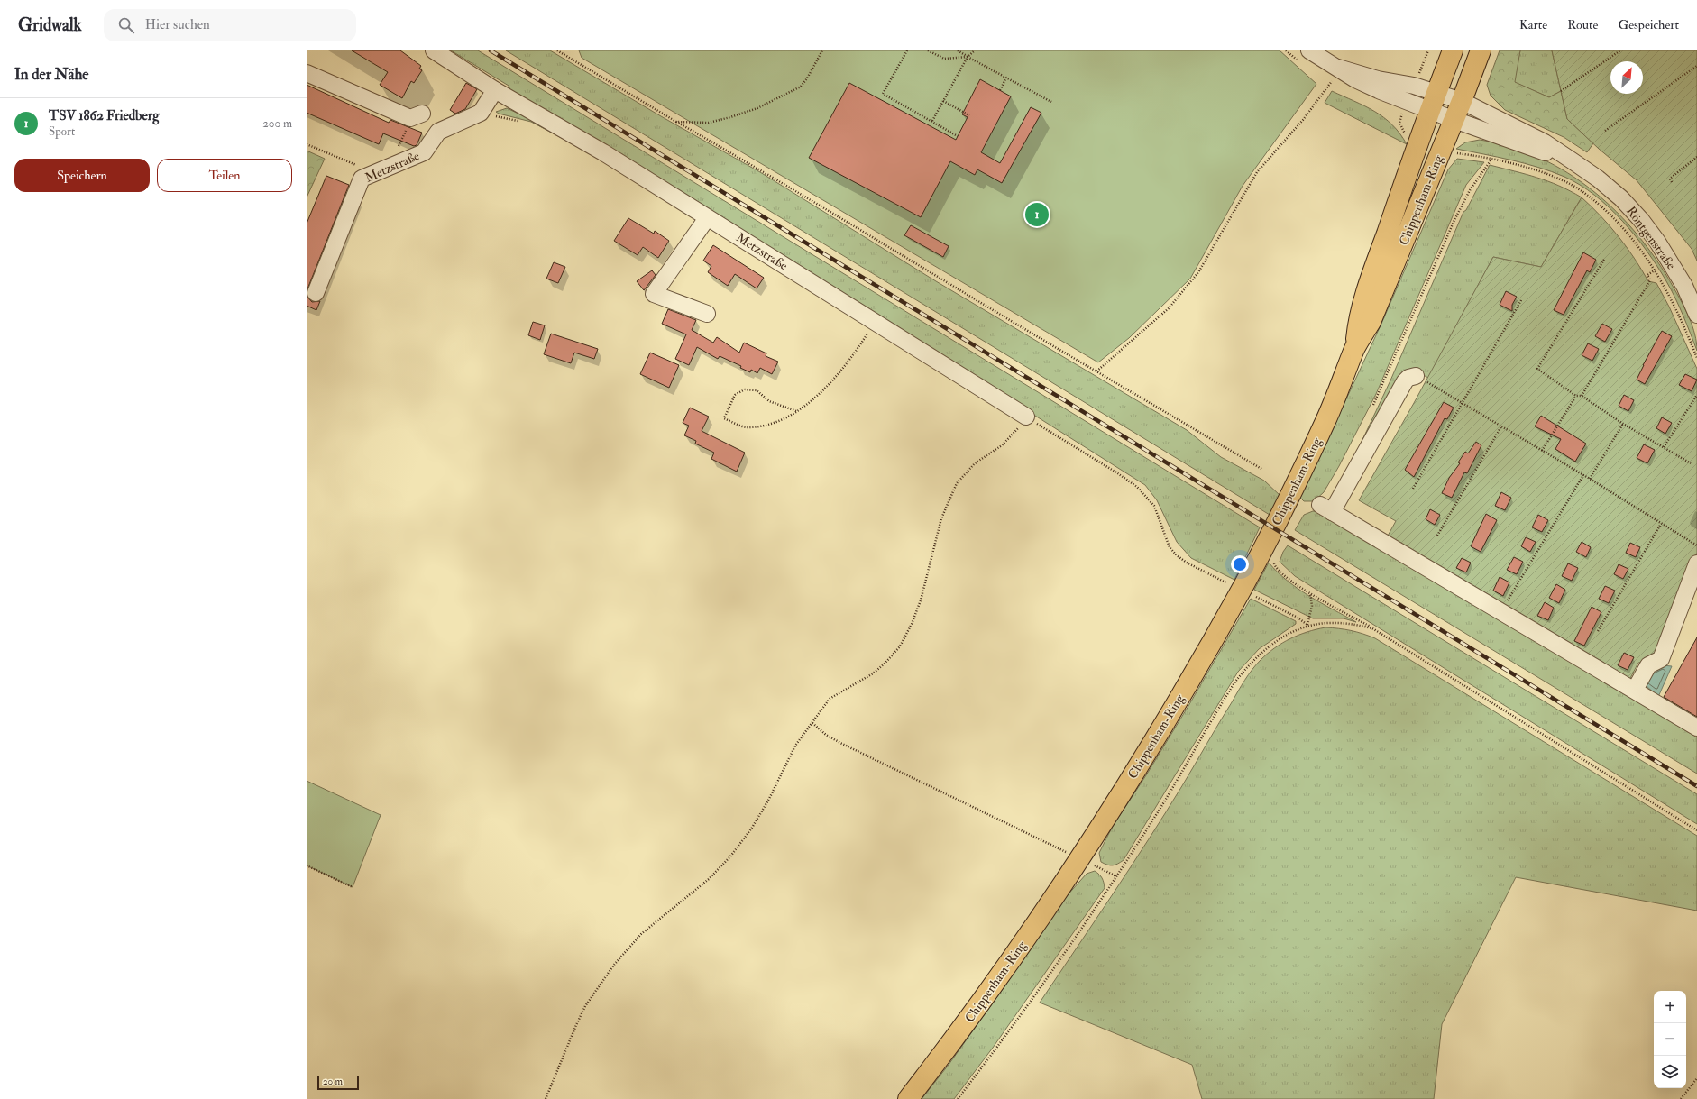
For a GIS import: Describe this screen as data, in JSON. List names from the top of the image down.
{
  "streets": {
    "main road": ["Chippenham-Ring"],
    "street": ["Metzstraße", "Röntgenstraße"]
  },
  "crossings": [
    ["Chippenham-Ring", "Röntgenstraße"]
  ],
  "scale_bar": "20 m",
  "north": "top right",
  "page": {
    "header": "Gridwalk",
    "search": "Hier suchen",
    "nav": ["Karte", "Route", "Gespeichert"],
    "heading": "In der Nähe",
    "list": [
      {
        "mark": "1",
        "name": "TSV 1862 Friedberg",
        "note": "Sport",
        "value": "200 m"
      }
    ],
    "buttons": ["Speichern", "Teilen"],
    "pins": "1",
    "map_buttons": ["+", "−"],
    "scale": "20 m"
  }
}
